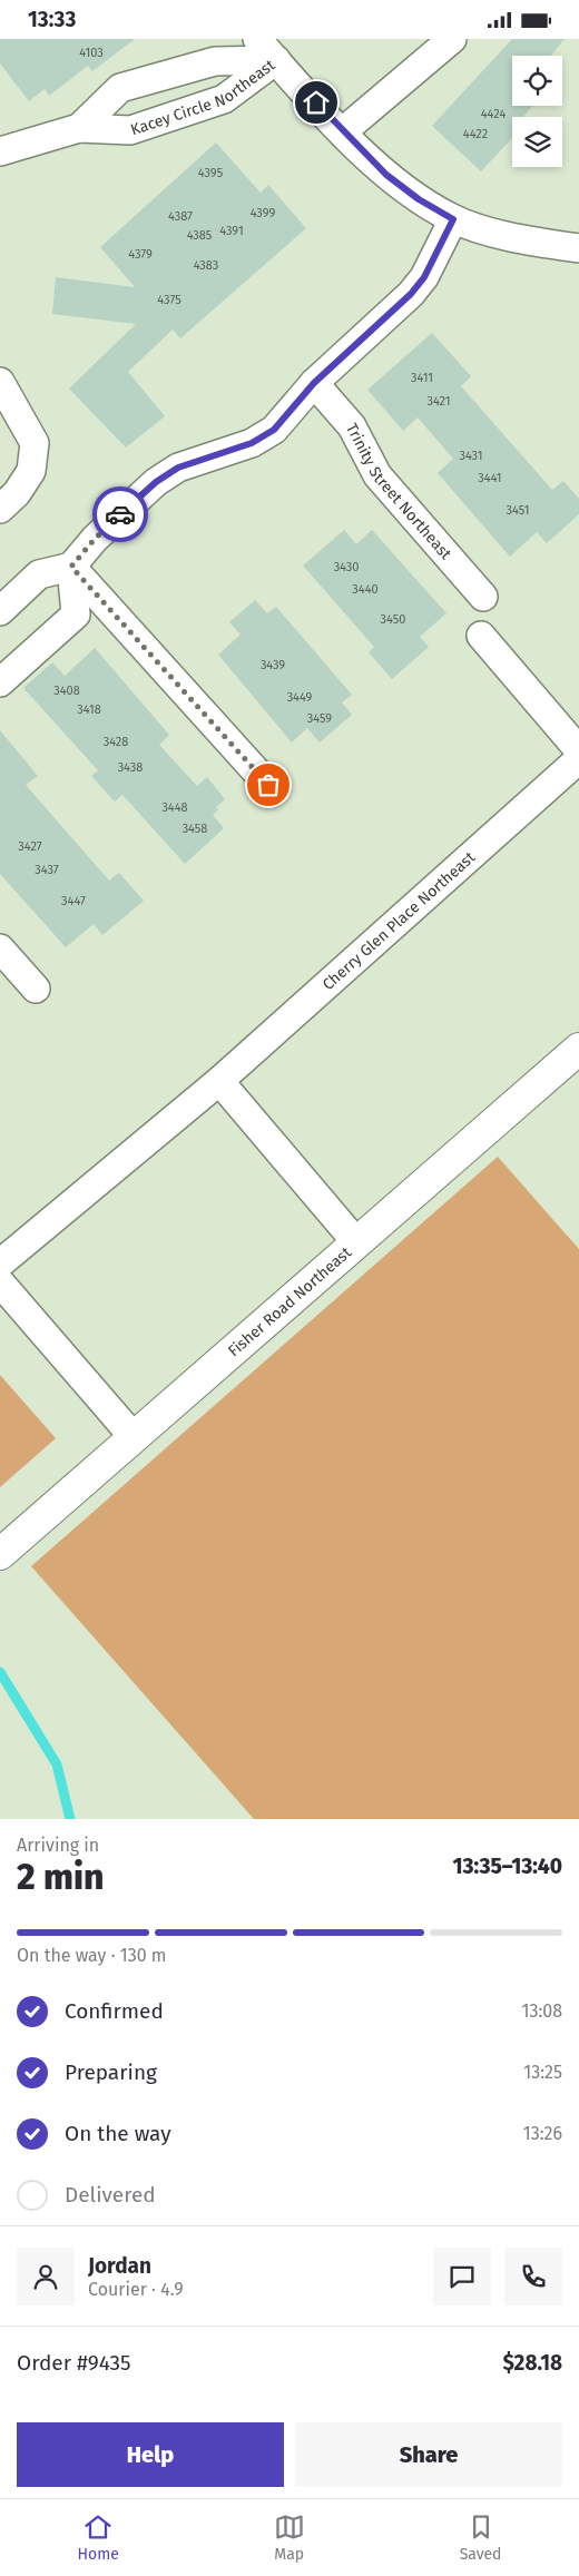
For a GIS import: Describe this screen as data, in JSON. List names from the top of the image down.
{
  "streets": {
    "street": [
      "Kacey Circle Northeast",
      "Trinity Street Northeast",
      "Cherry Glen Place Northeast",
      "Fisher Road Northeast"
    ]
  },
  "house_numbers": [
    "4103",
    "4424",
    "4422",
    "4395",
    "4399",
    "4387",
    "4391",
    "4385",
    "4379",
    "4383",
    "4375",
    "3411",
    "3421",
    "3431",
    "3441",
    "3451",
    "3430",
    "3440",
    "3450",
    "3439",
    "3408",
    "3449",
    "3418",
    "3459",
    "3428",
    "3438",
    "3448",
    "3458",
    "3427",
    "3437",
    "3447"
  ],
  "page": {
    "status": "13:33",
    "heading": ["2 min", "Arriving in", "13:35–13:40"],
    "panel": [
      "Jordan",
      "Courier · 4.9",
      "Order #9435",
      "$28.18"
    ],
    "bar": "On the way · 130 m",
    "list": [
      ["Confirmed", "13:08"],
      ["Preparing", "13:25"],
      ["On the way", "13:26"],
      "Delivered"
    ],
    "buttons": ["Help", "Share"],
    "tabs": ["Home", "Map", "Saved"]
  }
}
